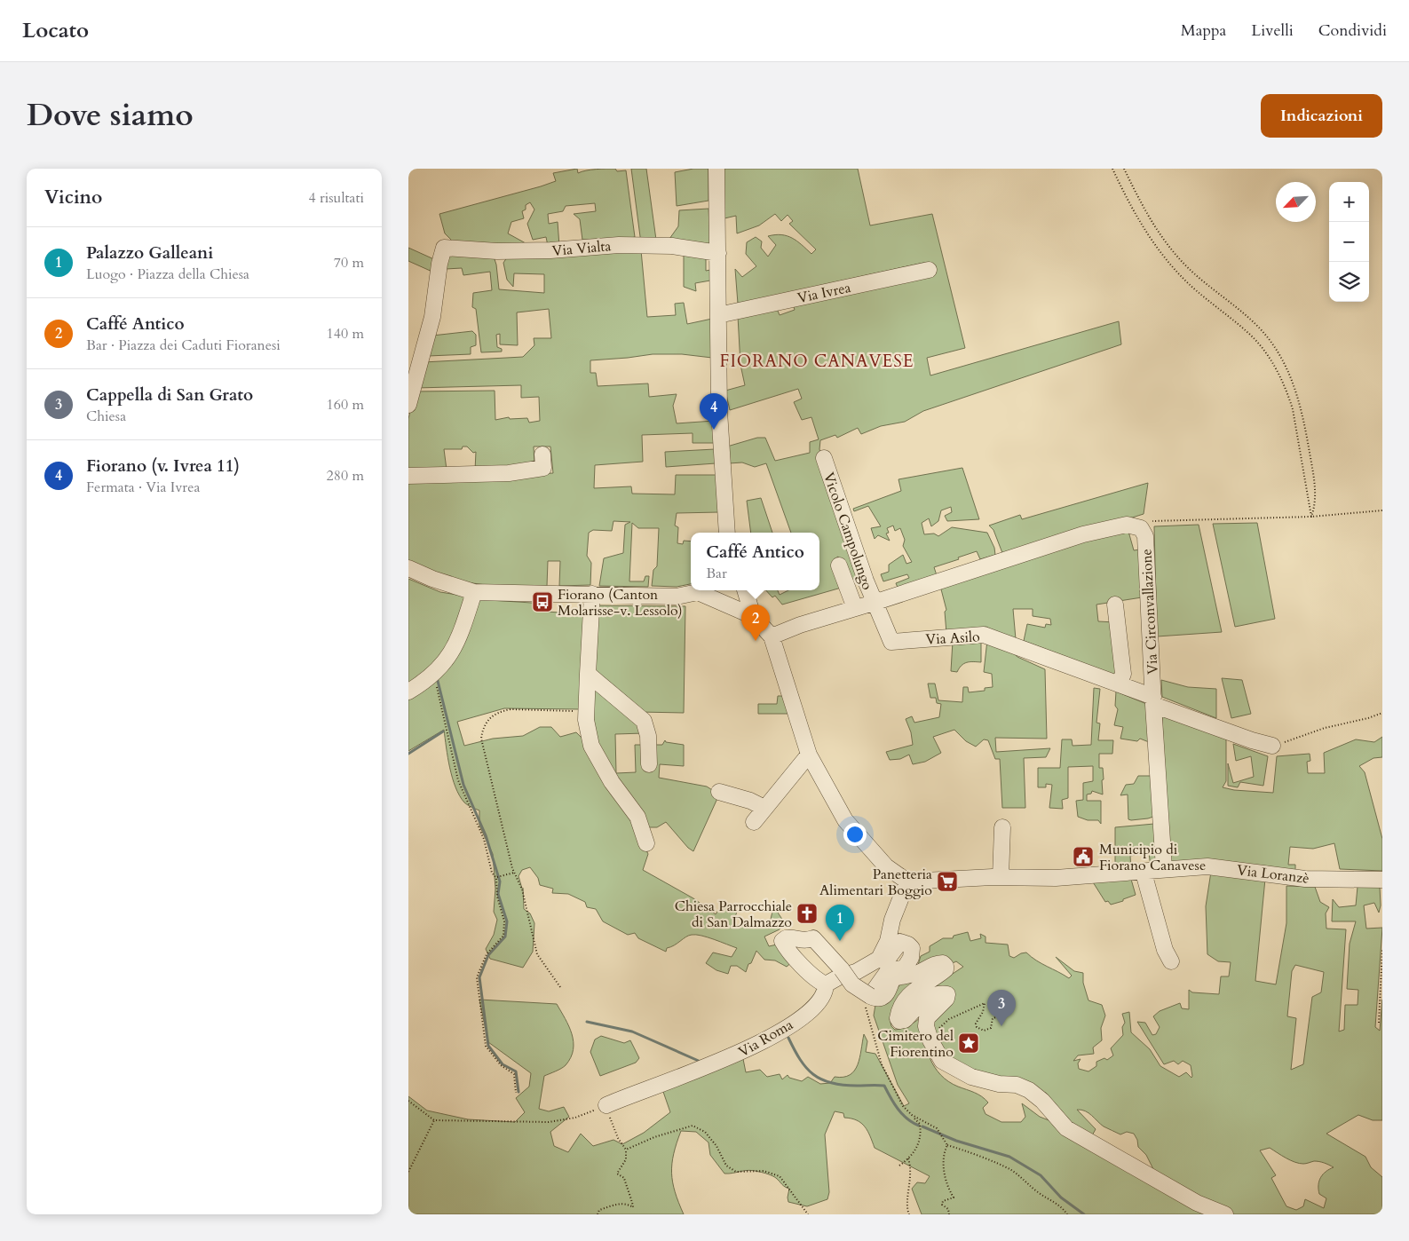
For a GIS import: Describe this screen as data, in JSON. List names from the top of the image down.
{
  "streets": {
    "street": [
      "Via Vialta",
      "Via Ivrea",
      "Vicolo Campolungo",
      "Via Circonvallazione",
      "Via Asilo",
      "Via Loranzè",
      "Via Roma"
    ]
  },
  "crossings": [
    ["Vicolo Campolungo", "Via Circonvallazione"],
    ["Vicolo Campolungo", "Via Asilo"],
    ["Via Circonvallazione", "Via Asilo"],
    ["Via Circonvallazione", "Via Loranzè"]
  ],
  "districts": ["FIORANO CANAVESE"],
  "places": {
    "bus stop": ["Fiorano (Canton Molarisse-v. Lessolo)"],
    "public building": ["Municipio di Fiorano Canavese"],
    "supermarket": ["Panetteria Alimentari Boggio"],
    "church": ["Chiesa Parrocchiale di San Dalmazzo"],
    "place": ["Cimitero del Fiorentino"]
  },
  "north": "bottom left",
  "page": {
    "header": "Locato",
    "nav": ["Mappa", "Livelli", "Condividi"],
    "title": "Dove siamo",
    "buttons": "Indicazioni",
    "heading": ["Vicino", "4 risultati"],
    "map_buttons": ["+", "−"],
    "list": [
      {
        "mark": "1",
        "name": "Palazzo Galleani",
        "note": "Luogo · Piazza della Chiesa",
        "value": "70 m"
      },
      {
        "mark": "2",
        "name": "Caffé Antico",
        "note": "Bar · Piazza dei Caduti Fioranesi",
        "value": "140 m"
      },
      {
        "mark": "3",
        "name": "Cappella di San Grato",
        "note": "Chiesa",
        "value": "160 m"
      },
      {
        "mark": "4",
        "name": "Fiorano (v. Ivrea 11)",
        "note": "Fermata · Via Ivrea",
        "value": "280 m"
      }
    ],
    "pins": [
      "4",
      "2",
      "1",
      "3"
    ],
    "popup": ["Caffé Antico", "Bar"]
  }
}
